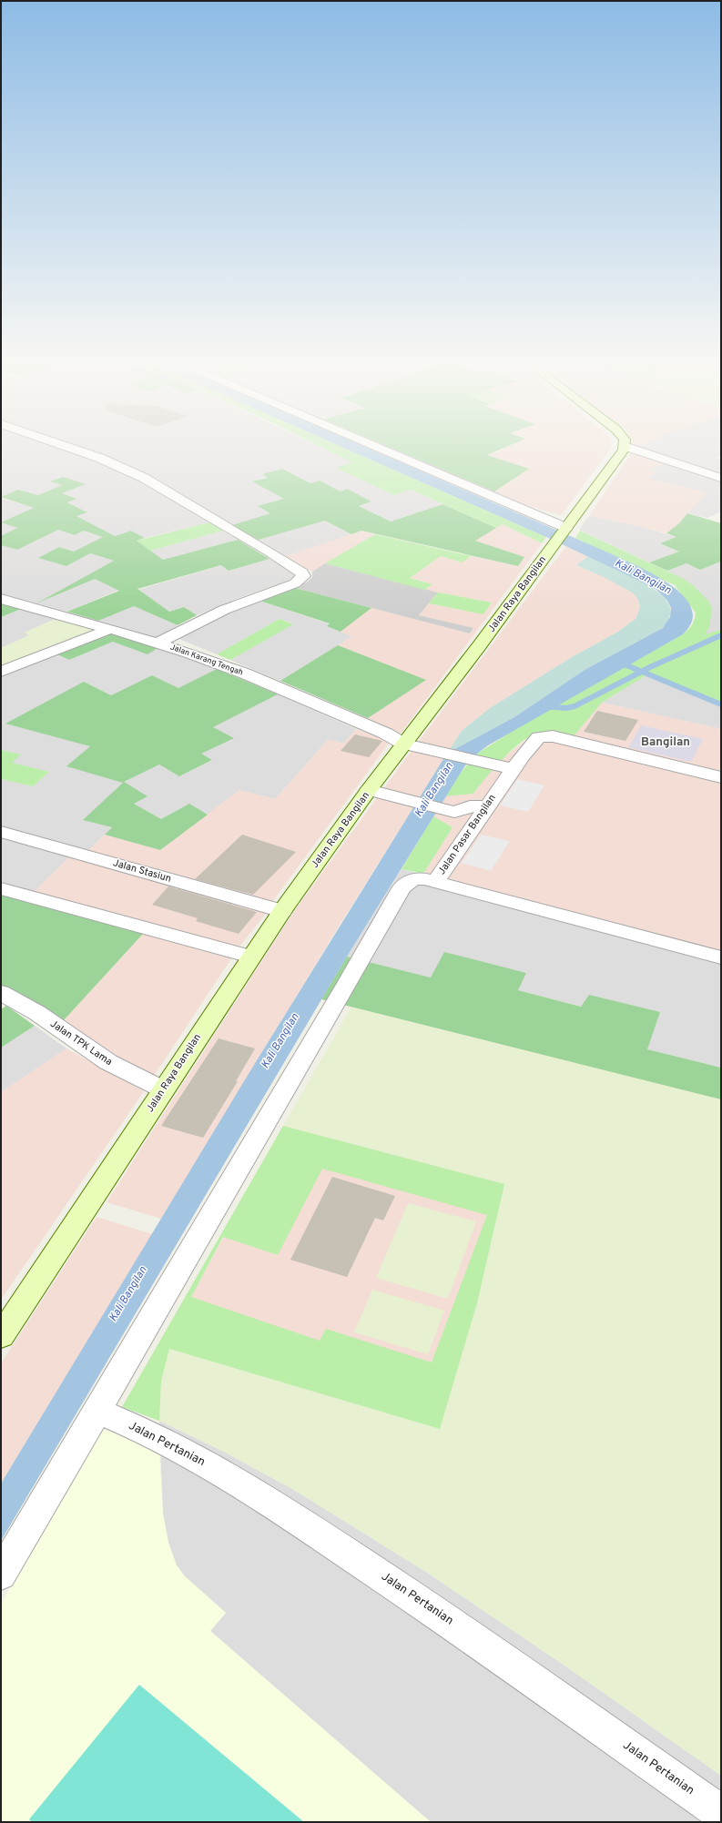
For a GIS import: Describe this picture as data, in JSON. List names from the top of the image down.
{
  "streets": {
    "main road": ["Jalan Raya Bangilan"],
    "street": [
      "Jalan Karang Tengah",
      "Jalan Pasar Bangilan",
      "Jalan Stasiun",
      "Jalan TPK Lama",
      "Jalan Pertanian"
    ]
  },
  "crossings": [
    ["Jalan Raya Bangilan", "Jalan Karang Tengah"],
    ["Jalan Raya Bangilan", "Jalan Stasiun"],
    ["Jalan Raya Bangilan", "Jalan TPK Lama"],
    ["Jalan Karang Tengah", "Jalan Pasar Bangilan"]
  ],
  "districts": ["Bangilan"],
  "water": ["Kali Bangilan"]
}
